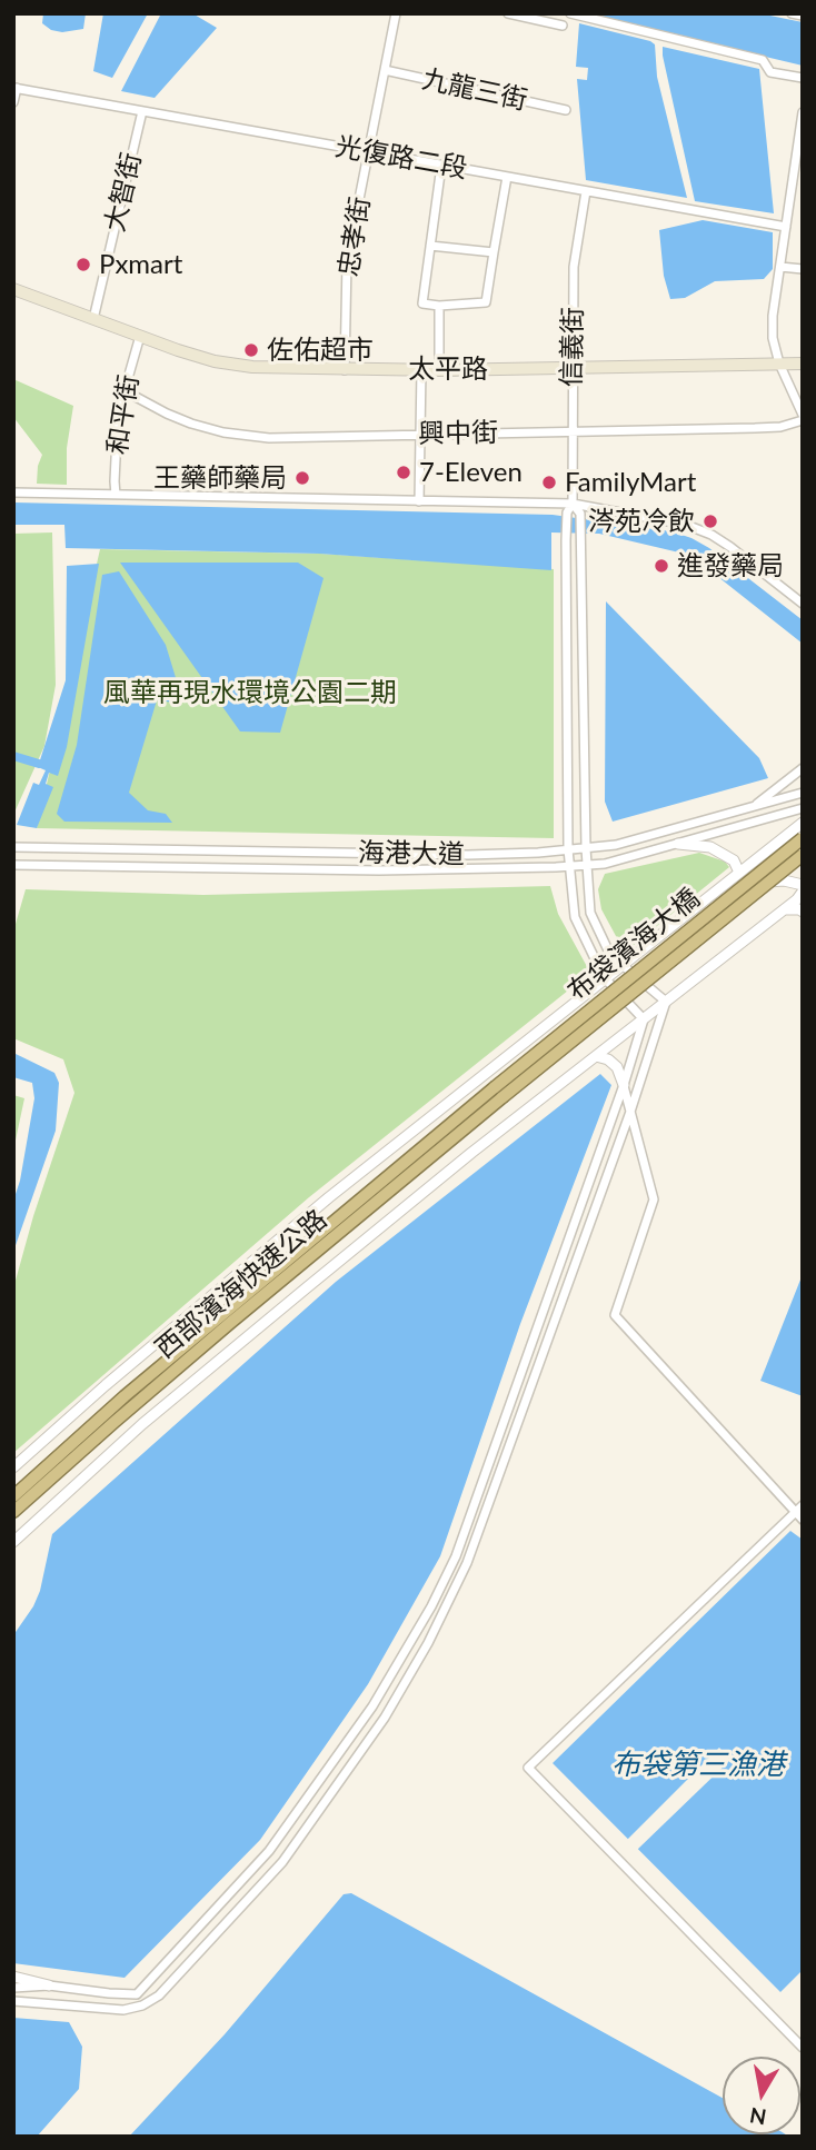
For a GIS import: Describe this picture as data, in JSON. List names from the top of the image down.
{
  "streets": {
    "highway": ["布袋濱海大橋", "西部濱海快速公路"],
    "main road": ["太平路"],
    "street": [
      "九龍三街",
      "光復路二段",
      "大智街",
      "忠孝街",
      "信義街",
      "和平街",
      "興中街",
      "海港大道"
    ]
  },
  "crossings": [
    ["九龍三街", "忠孝街"],
    ["光復路二段", "大智街"],
    ["光復路二段", "忠孝街"],
    ["光復路二段", "信義街"],
    ["大智街", "太平路"],
    ["忠孝街", "太平路"],
    ["信義街", "太平路"],
    ["信義街", "興中街"],
    ["太平路", "和平街"],
    ["和平街", "興中街"],
    ["布袋濱海大橋", "西部濱海快速公路"]
  ],
  "water": ["布袋第三漁港"],
  "parks": ["風華再現水環境公園二期"],
  "places": [
    "Pxmart",
    "佐佑超市",
    "7-Eleven",
    "王藥師藥局",
    "FamilyMart",
    "涔苑冷飲",
    "進發藥局"
  ],
  "north": "bottom"
}
